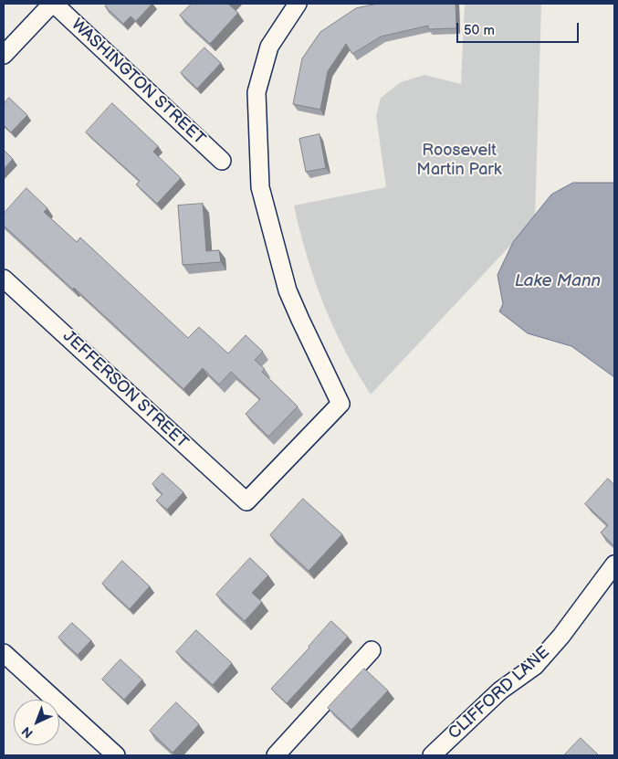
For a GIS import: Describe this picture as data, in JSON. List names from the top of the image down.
{
  "streets": {
    "street": ["WASHINGTON STREET", "JEFFERSON STREET", "CLIFFORD LANE"]
  },
  "water": ["Lake Mann"],
  "parks": ["Roosevelt Martin Park"],
  "scale_bar": "50 m",
  "north": "bottom left"
}
